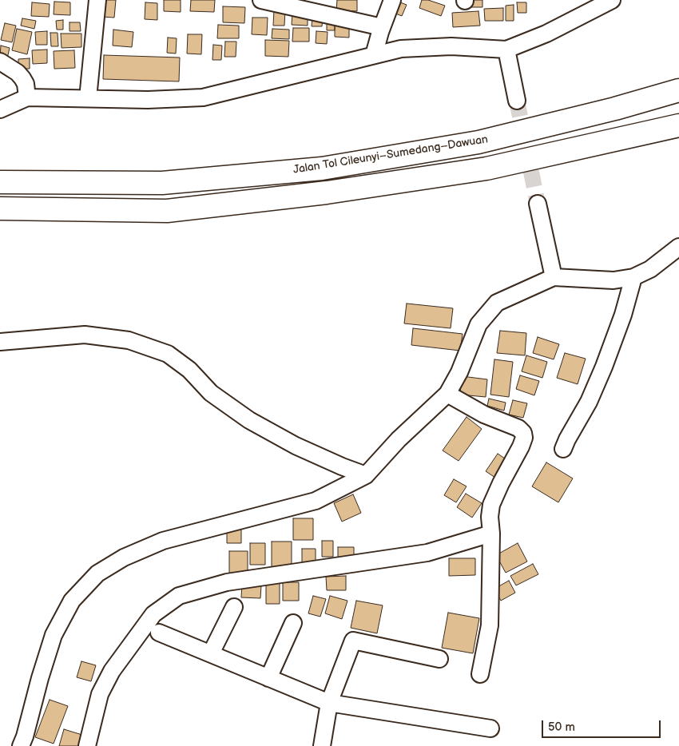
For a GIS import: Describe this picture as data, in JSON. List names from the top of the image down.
{
  "streets": {
    "highway": ["Jalan Tol Cileunyi–Sumedang–Dawuan"]
  },
  "scale_bar": "50 m"
}
